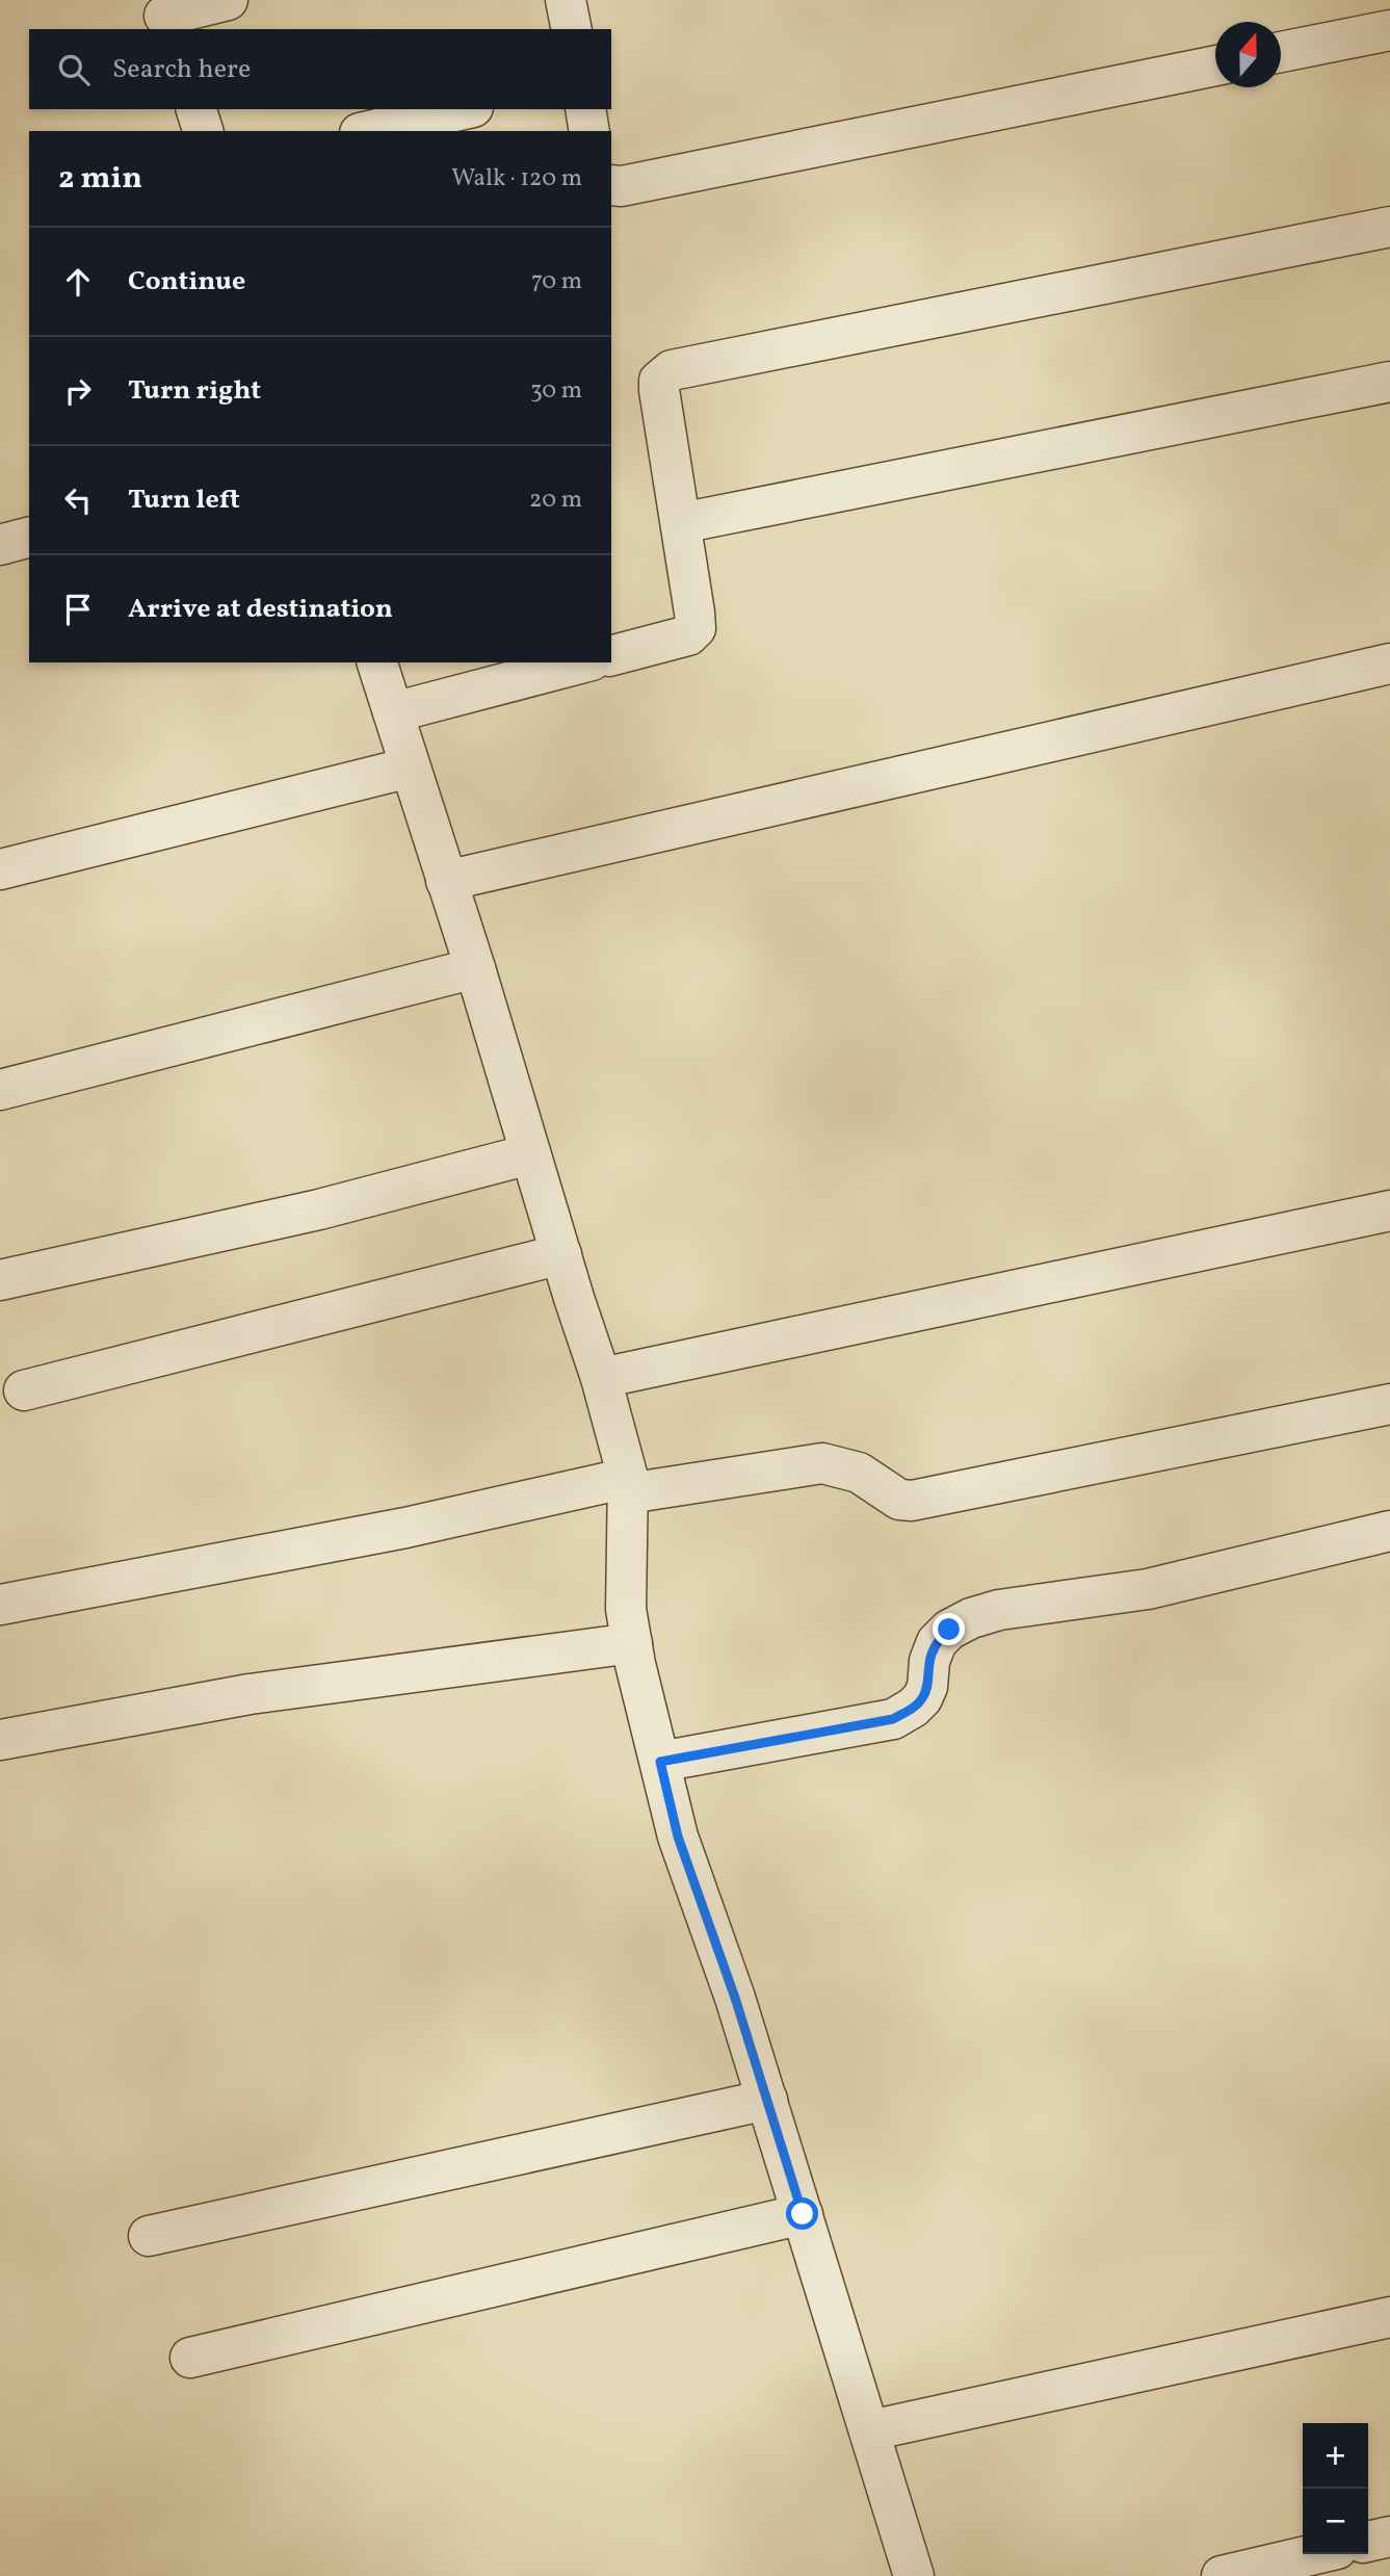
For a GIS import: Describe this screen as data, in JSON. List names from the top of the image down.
{
  "north": "top",
  "page": {
    "search": "Search here",
    "heading": ["2 min", "Walk · 120 m"],
    "list": [
      ["Continue", "70 m"],
      ["Turn right", "30 m"],
      ["Turn left", "20 m"],
      "Arrive at destination"
    ],
    "map_buttons": ["+", "−"]
  }
}
